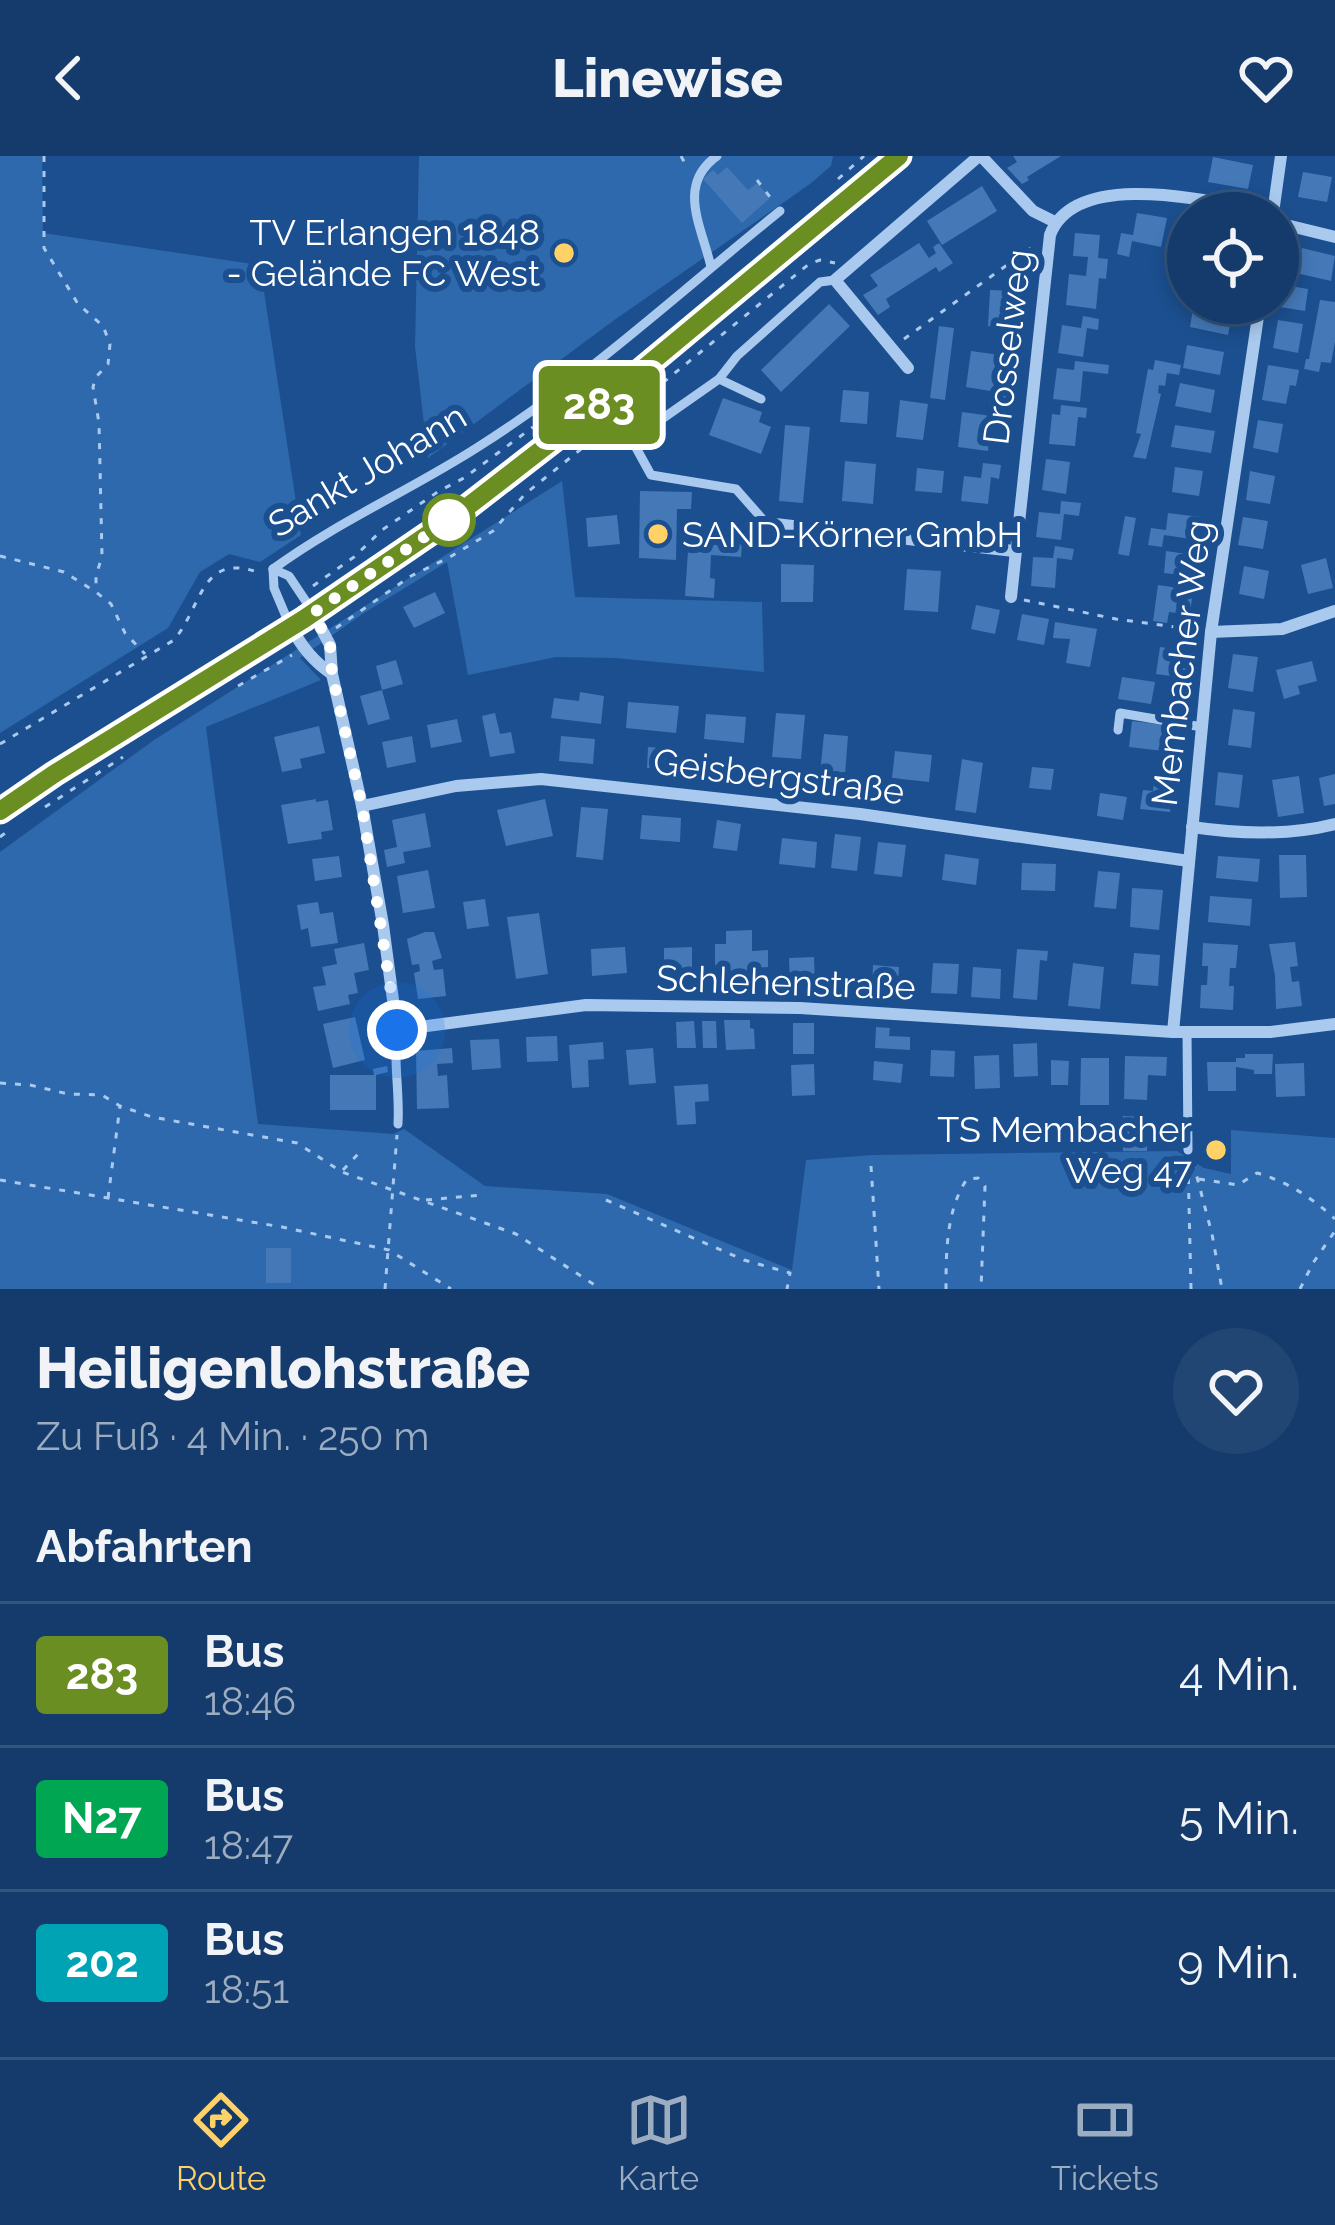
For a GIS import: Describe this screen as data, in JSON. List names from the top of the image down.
{
  "streets": {
    "street": [
      "Drosselweg",
      "Membacher Weg",
      "Geisbergstraße",
      "Schlehenstraße"
    ],
    "lane": ["Sankt Johann"]
  },
  "crossings": [
    ["Membacher Weg", "Geisbergstraße"],
    ["Membacher Weg", "Schlehenstraße"]
  ],
  "places": ["TV Erlangen 1848 - Gelände FC West", "SAND-Körner GmbH", "TS Membacher Weg 47"],
  "lines": ["bus line 283"],
  "page": {
    "header": "Linewise",
    "on_map": "283",
    "heading": [
      ["Heiligenlohstraße", "Zu Fuß · 4 Min. · 250 m"],
      "Abfahrten"
    ],
    "list": [
      {
        "mark": "283",
        "name": "Bus",
        "note": "18:46",
        "value": "4 Min."
      },
      {
        "mark": "N27",
        "name": "Bus",
        "note": "18:47",
        "value": "5 Min."
      },
      {
        "mark": "202",
        "name": "Bus",
        "note": "18:51",
        "value": "9 Min."
      }
    ],
    "tabs": ["Route", "Karte", "Tickets"]
  }
}
